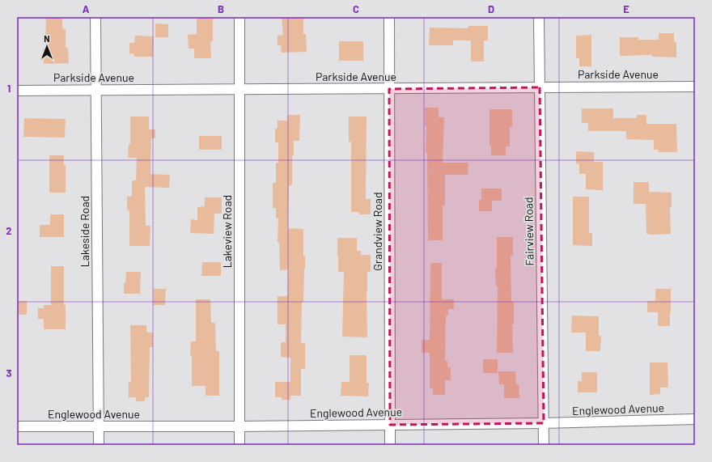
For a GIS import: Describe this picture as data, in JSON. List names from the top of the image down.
{
  "streets": {
    "street": [
      "Parkside Avenue",
      "Lakeside Road",
      "Lakeview Road",
      "Grandview Road",
      "Fairview Road",
      "Englewood Avenue"
    ]
  },
  "crossings": [
    ["Parkside Avenue", "Lakeside Road"],
    ["Parkside Avenue", "Lakeview Road"],
    ["Parkside Avenue", "Grandview Road"],
    ["Parkside Avenue", "Fairview Road"],
    ["Lakeside Road", "Englewood Avenue"],
    ["Lakeview Road", "Englewood Avenue"],
    ["Grandview Road", "Englewood Avenue"],
    ["Fairview Road", "Englewood Avenue"]
  ],
  "north": "top",
  "grid": {
    "columns": [
      "A",
      "B",
      "C",
      "D",
      "E"
    ],
    "rows": ["1", "2", "3"]
  }
}
